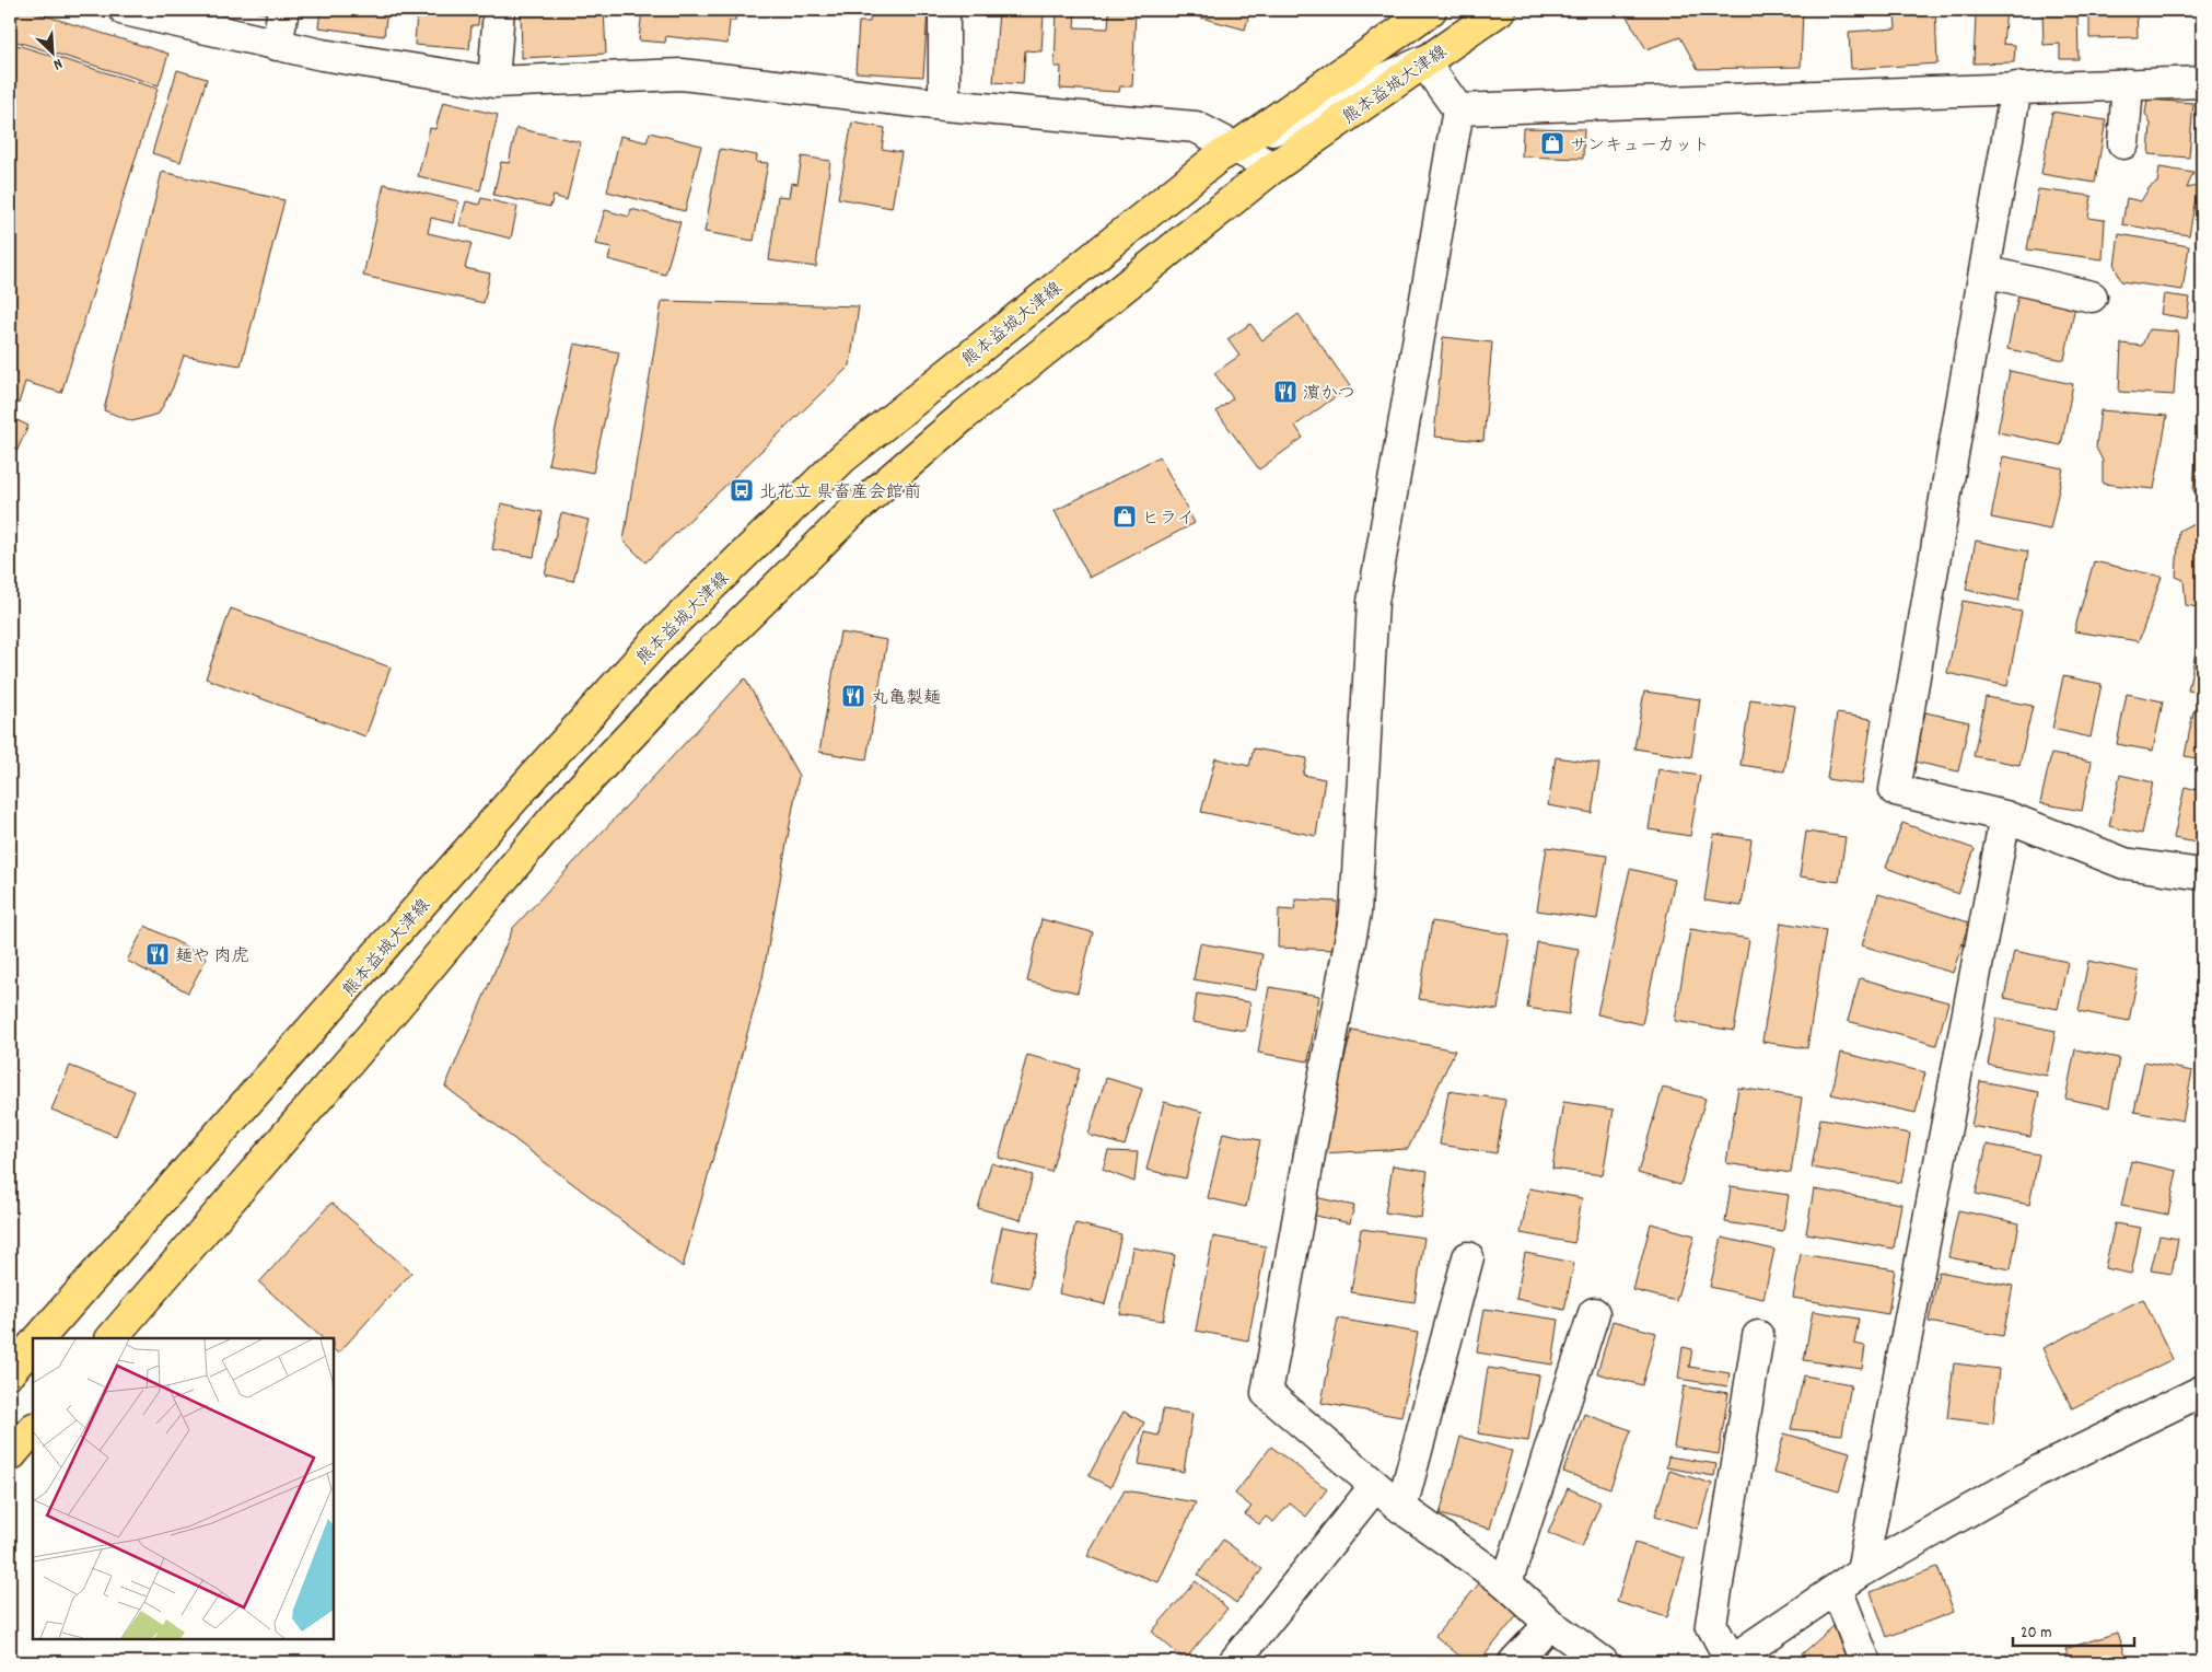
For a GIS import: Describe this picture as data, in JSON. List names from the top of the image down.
{
  "streets": {
    "main road": ["熊本益城大津線"]
  },
  "places": {
    "shop": ["サンキューカット", "ヒライ"],
    "restaurant": ["濵かつ", "丸亀製麺", "麺や 肉虎"],
    "bus stop": ["北花立 県畜産会館前"]
  },
  "scale_bar": "20 m",
  "north": "bottom right"
}
